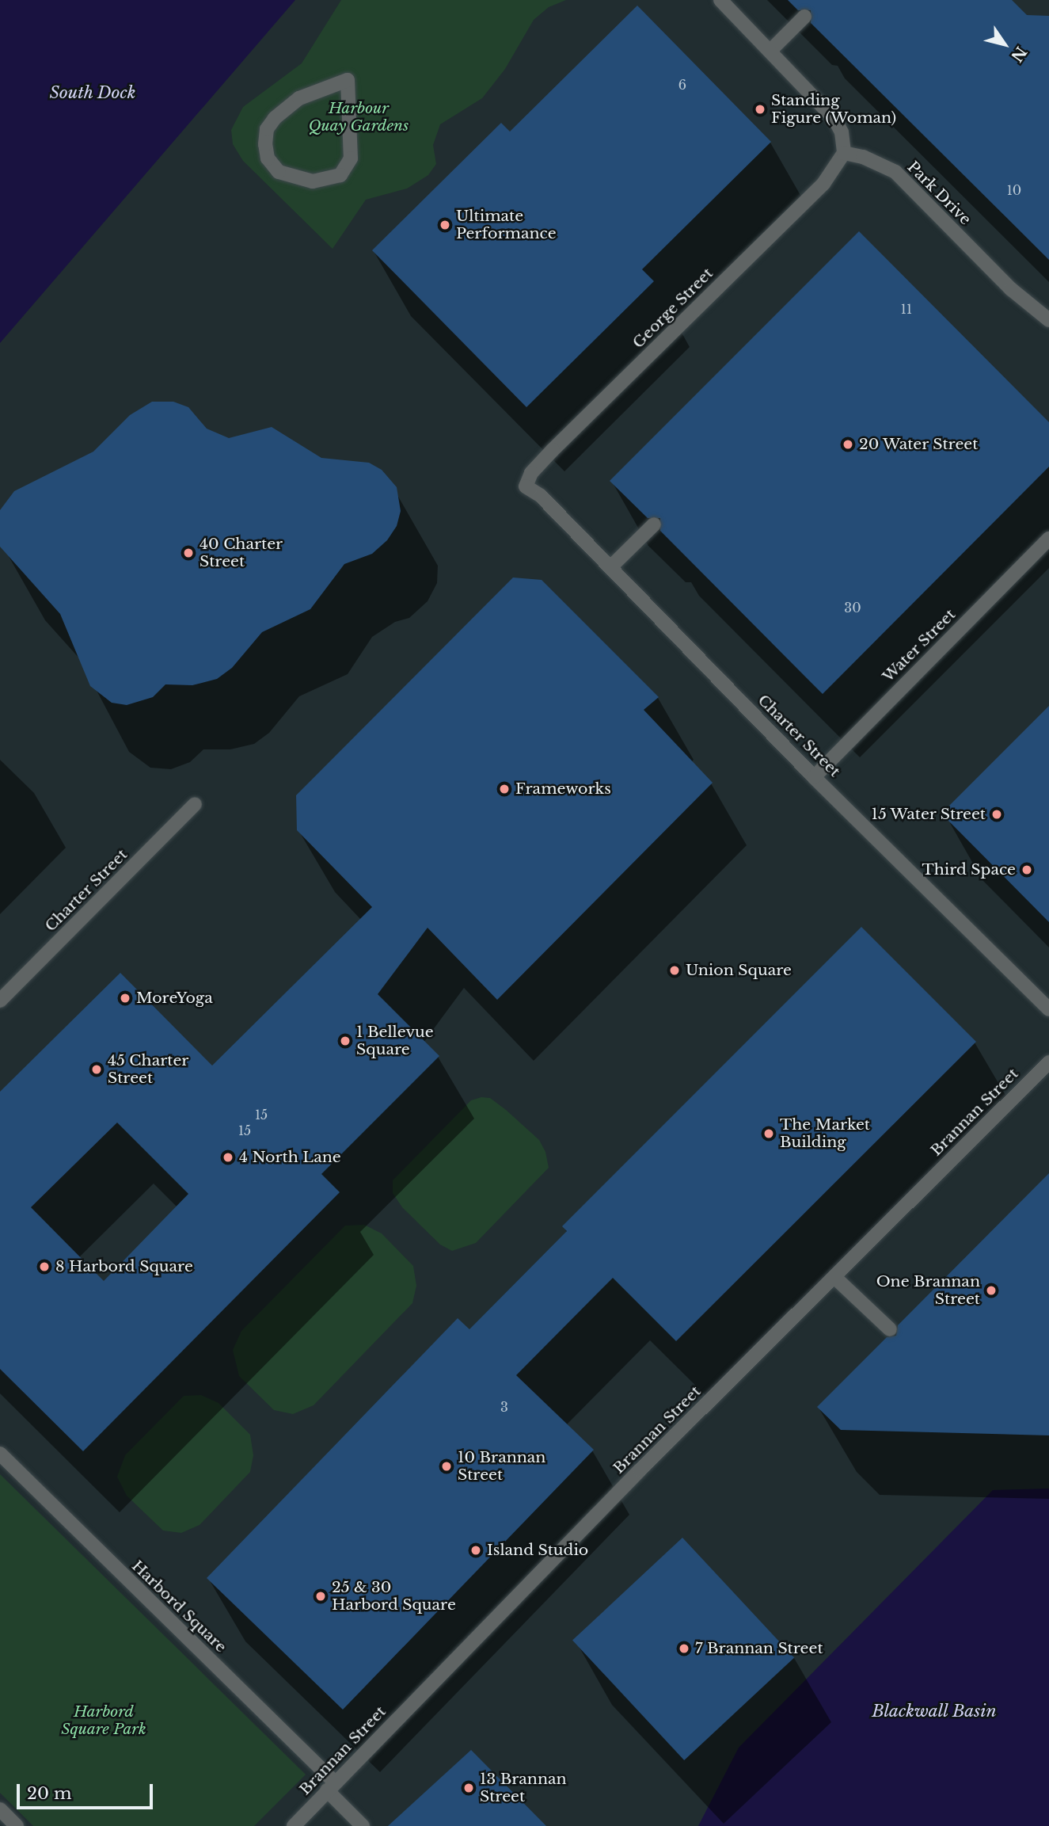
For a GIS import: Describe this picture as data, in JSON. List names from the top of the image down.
{
  "streets": {
    "street": [
      "Park Drive",
      "George Street",
      "Water Street",
      "Charter Street",
      "Brannan Street",
      "Harbord Square"
    ]
  },
  "crossings": [
    ["Park Drive", "George Street"],
    ["George Street", "Charter Street"],
    ["Water Street", "Charter Street"],
    ["Brannan Street", "Harbord Square"]
  ],
  "water": ["South Dock", "Blackwall Basin"],
  "parks": ["Harbour Quay Gardens", "Harbord Square Park"],
  "places": [
    "Standing Figure (Woman)",
    "Ultimate Performance",
    "20 Water Street",
    "40 Charter Street",
    "Frameworks",
    "15 Water Street",
    "Third Space",
    "Union Square",
    "MoreYoga",
    "1 Bellevue Square",
    "45 Charter Street",
    "The Market Building",
    "4 North Lane",
    "8 Harbord Square",
    "One Brannan Street",
    "10 Brannan Street",
    "Island Studio",
    "25 & 30 Harbord Square",
    "7 Brannan Street",
    "13 Brannan Street"
  ],
  "house_numbers": [
    "6",
    "10",
    "11",
    "30",
    "15",
    "15",
    "3"
  ],
  "scale_bar": "20 m",
  "north": "bottom right"
}
